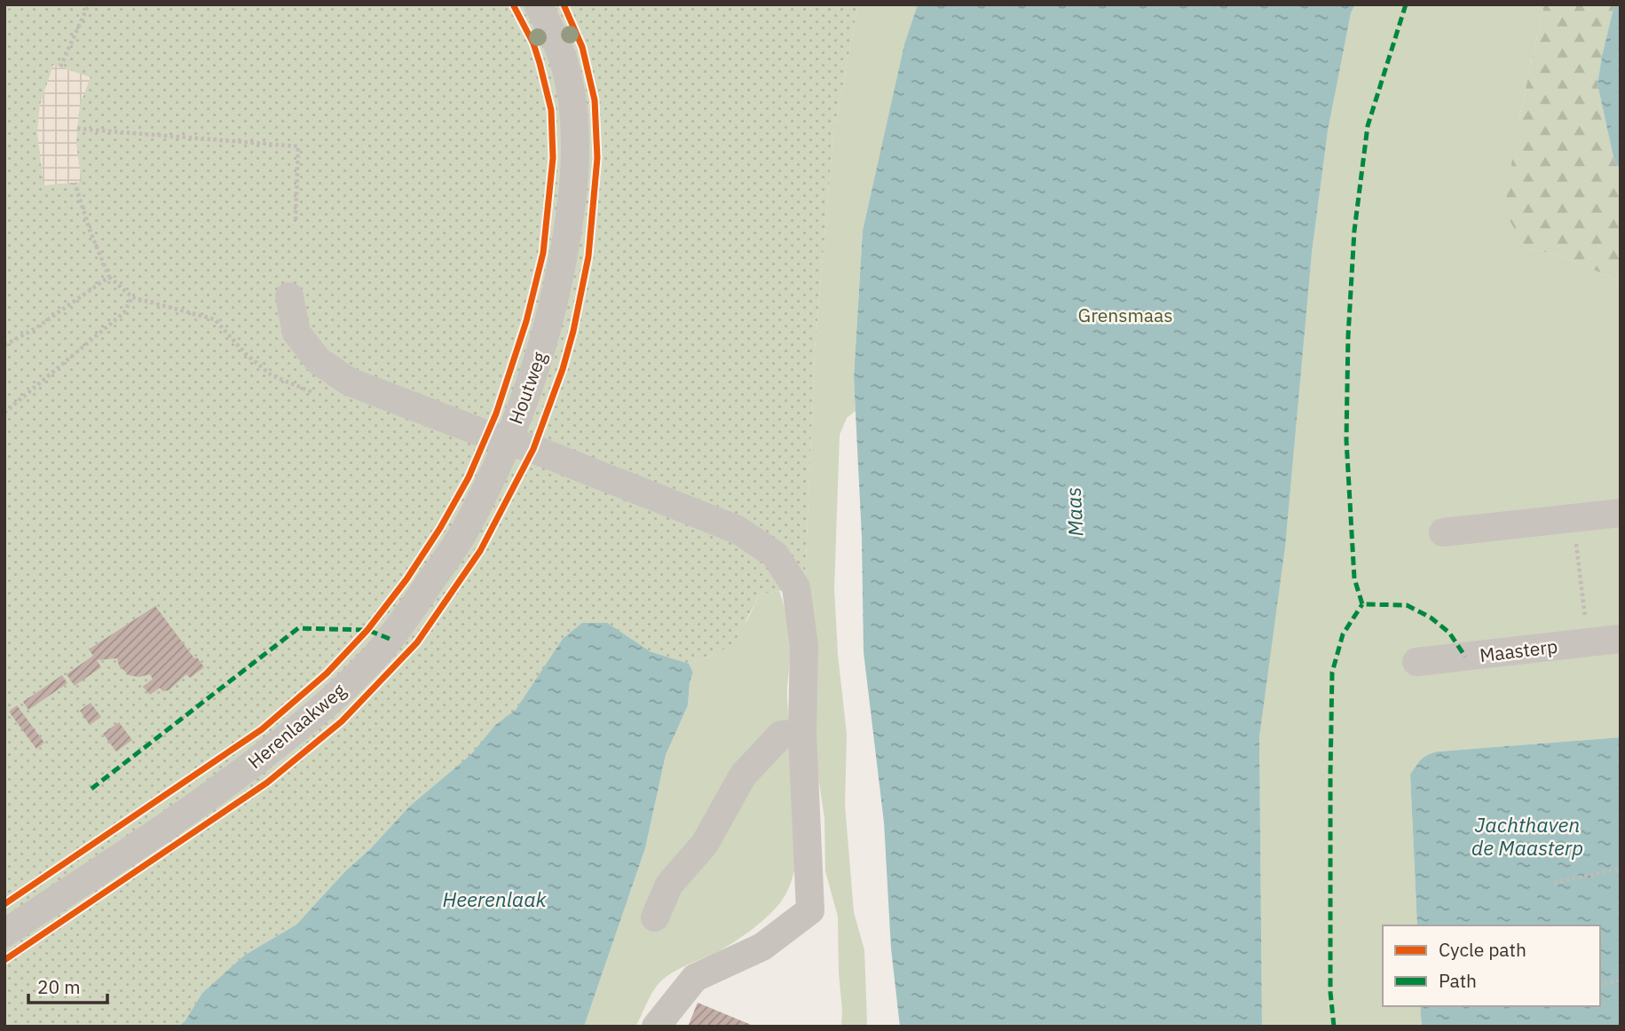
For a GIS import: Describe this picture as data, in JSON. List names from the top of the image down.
{
  "streets": {
    "street": ["Houtweg", "Maasterp", "Herenlaakweg"]
  },
  "crossings": [
    ["Houtweg", "Herenlaakweg"]
  ],
  "water": ["Maas", "Jachthaven de Maasterp", "Heerenlaak"],
  "parks": ["Grensmaas"],
  "legend": ["Cycle path", "Path"],
  "scale_bar": "20 m"
}
